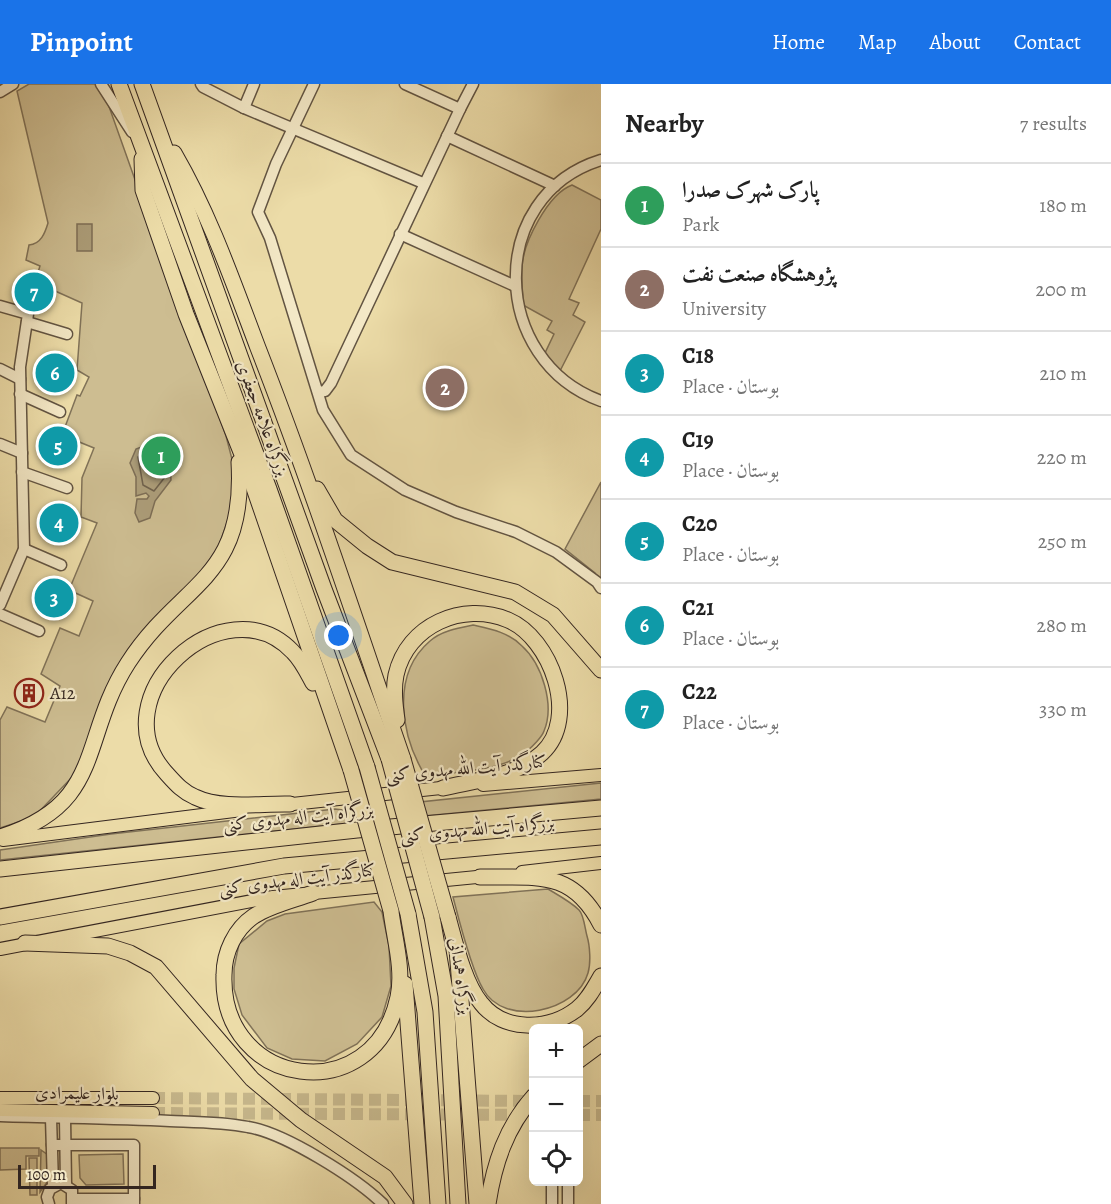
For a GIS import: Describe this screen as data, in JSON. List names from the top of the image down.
{
  "streets": {
    "highway": [
      "بزرگراه علامه جعفری",
      "بزرگراه آیت اله مهدوی کنی",
      "بزرگراه آیت الله مهدوی کنی",
      "بزرگراه همدانی"
    ],
    "main road": ["کنارگذر آیت الله مهدوی کنی", "کنارگذر آیت اله مهدوی کنی", "بلوار علیمرادی"]
  },
  "crossings": [
    ["بزرگراه علامه جعفری", "بزرگراه همدانی"]
  ],
  "places": {
    "building": ["A12"]
  },
  "scale_bar": "100 m",
  "page": {
    "header": "Pinpoint",
    "nav": [
      "Home",
      "Map",
      "About",
      "Contact"
    ],
    "heading": ["Nearby", "7 results"],
    "list": [
      {
        "mark": "1",
        "name": "پارک شهرک صدرا",
        "note": "Park",
        "value": "180 m"
      },
      {
        "mark": "2",
        "name": "پژوهشگاه صنعت نفت",
        "note": "University",
        "value": "200 m"
      },
      {
        "mark": "3",
        "name": "C18",
        "note": "Place · بوستان",
        "value": "210 m"
      },
      {
        "mark": "4",
        "name": "C19",
        "note": "Place · بوستان",
        "value": "220 m"
      },
      {
        "mark": "5",
        "name": "C20",
        "note": "Place · بوستان",
        "value": "250 m"
      },
      {
        "mark": "6",
        "name": "C21",
        "note": "Place · بوستان",
        "value": "280 m"
      },
      {
        "mark": "7",
        "name": "C22",
        "note": "Place · بوستان",
        "value": "330 m"
      }
    ],
    "pins": [
      "7",
      "6",
      "2",
      "5",
      "1",
      "4",
      "3"
    ],
    "map_buttons": ["+", "−"],
    "scale": "100 m"
  }
}
